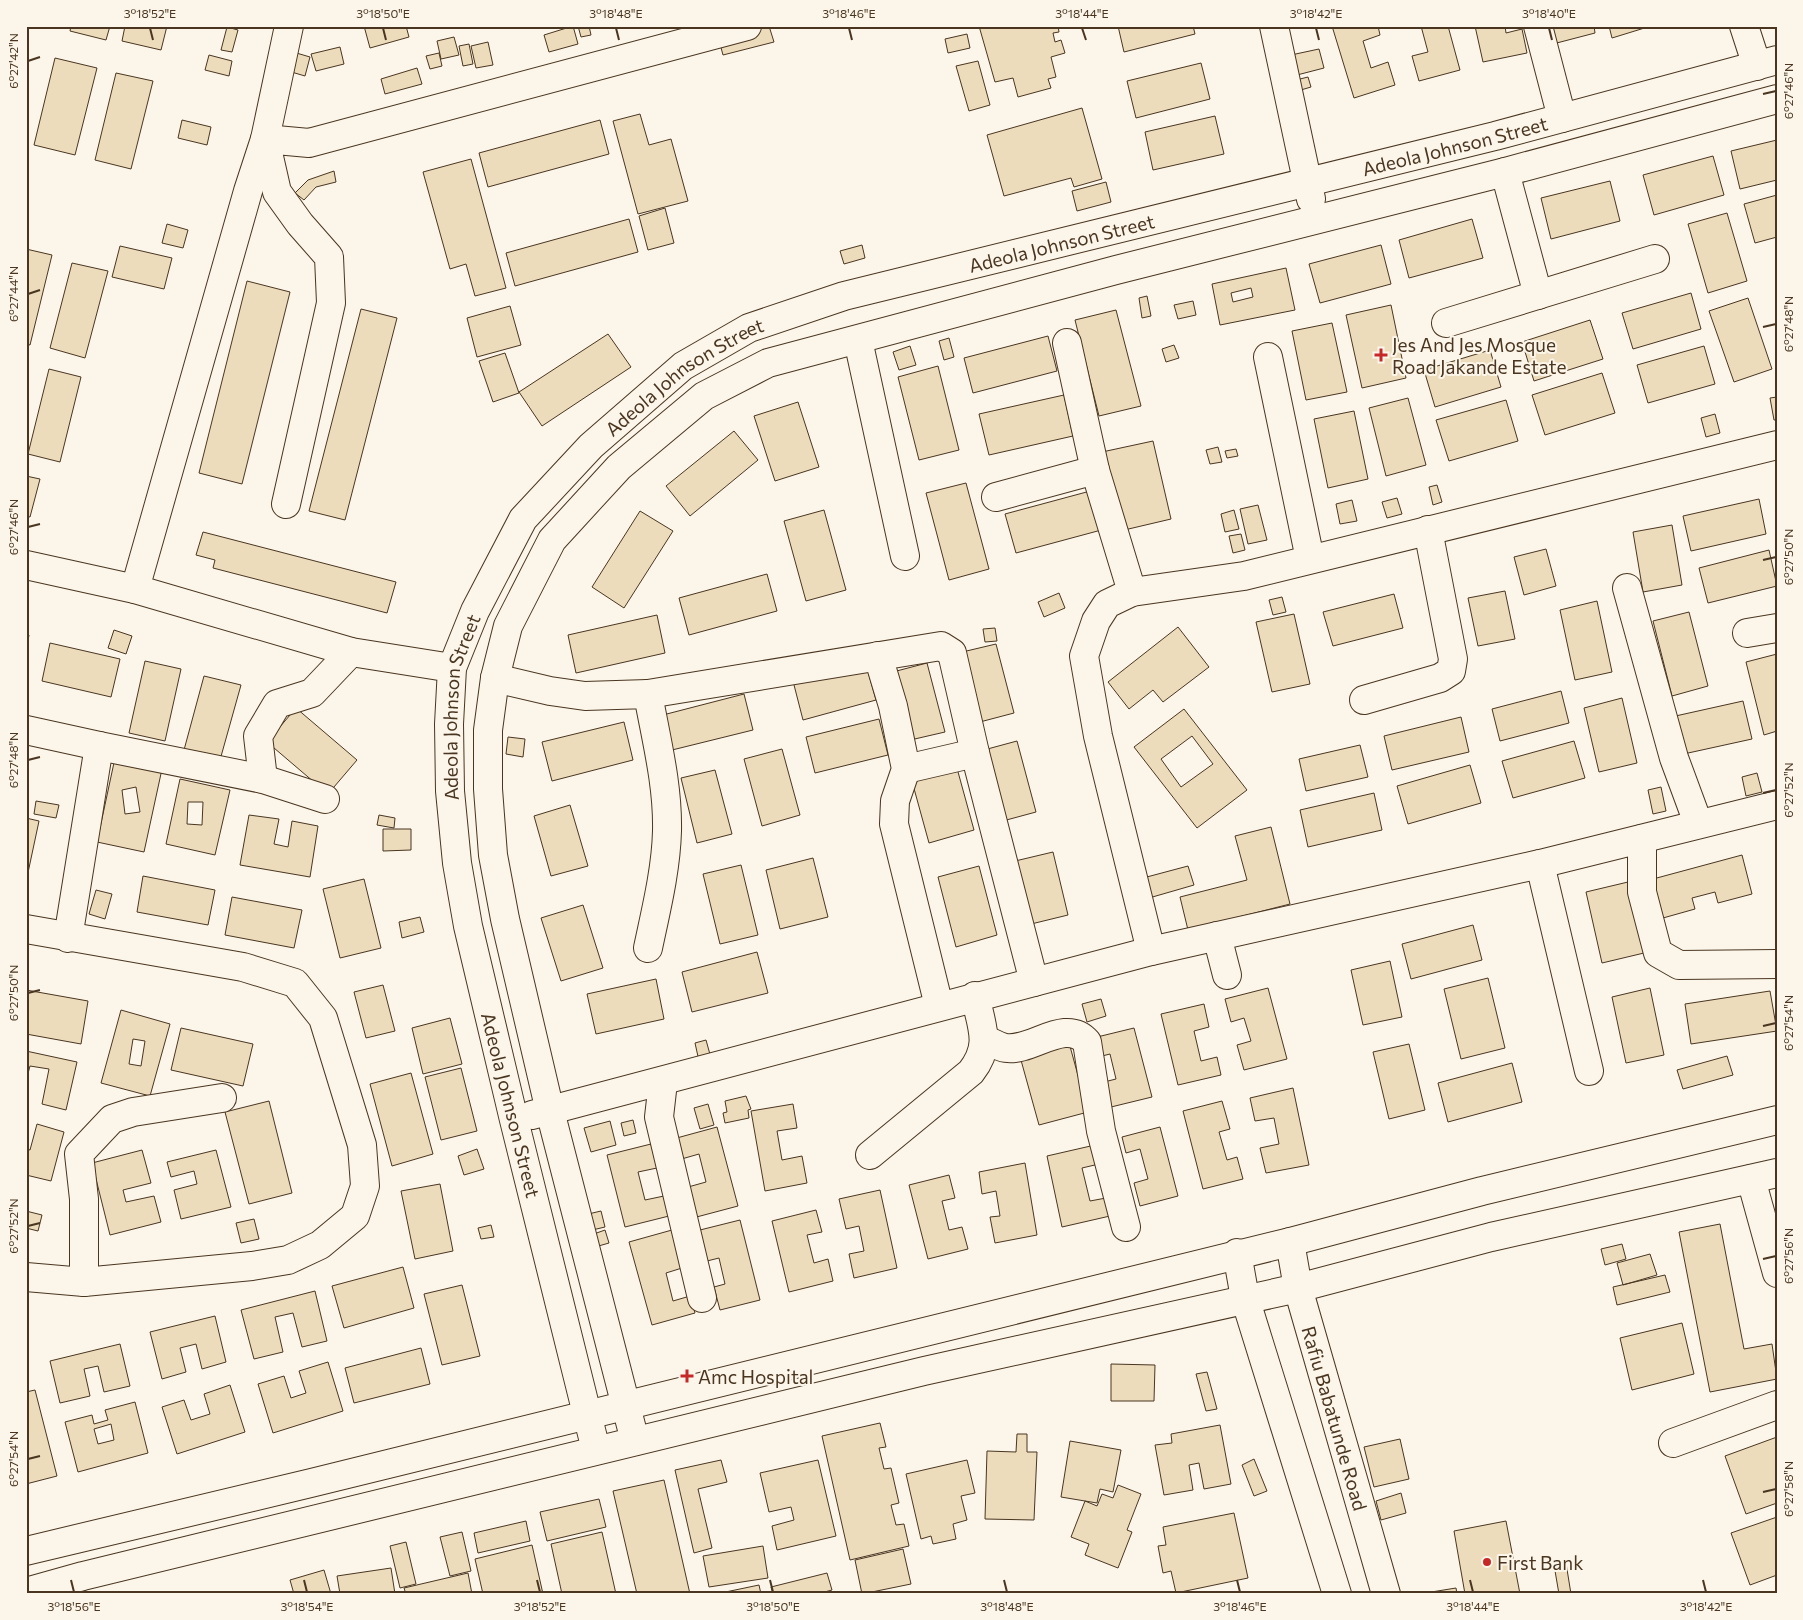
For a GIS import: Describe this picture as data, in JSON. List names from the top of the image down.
{
  "streets": {
    "street": ["Adeola Johnson Street", "Rafiu Babatunde Road"]
  },
  "places": {
    "health": ["Jes And Jes Mosque Road Jakande Estate", "Amc Hospital"],
    "other": ["First Bank"]
  },
  "coordinates": [
    "3°18'52\"E",
    "3°18'50\"E",
    "3°18'48\"E",
    "3°18'46\"E",
    "3°18'44\"E",
    "3°18'42\"E",
    "3°18'40\"E",
    "6°27'42\"N",
    "6°27'46\"N",
    "6°27'44\"N",
    "6°27'48\"N",
    "6°27'50\"N",
    "6°27'52\"N",
    "6°27'54\"N",
    "6°27'56\"N",
    "6°27'58\"N",
    "3°18'56\"E",
    "3°18'54\"E"
  ]
}
